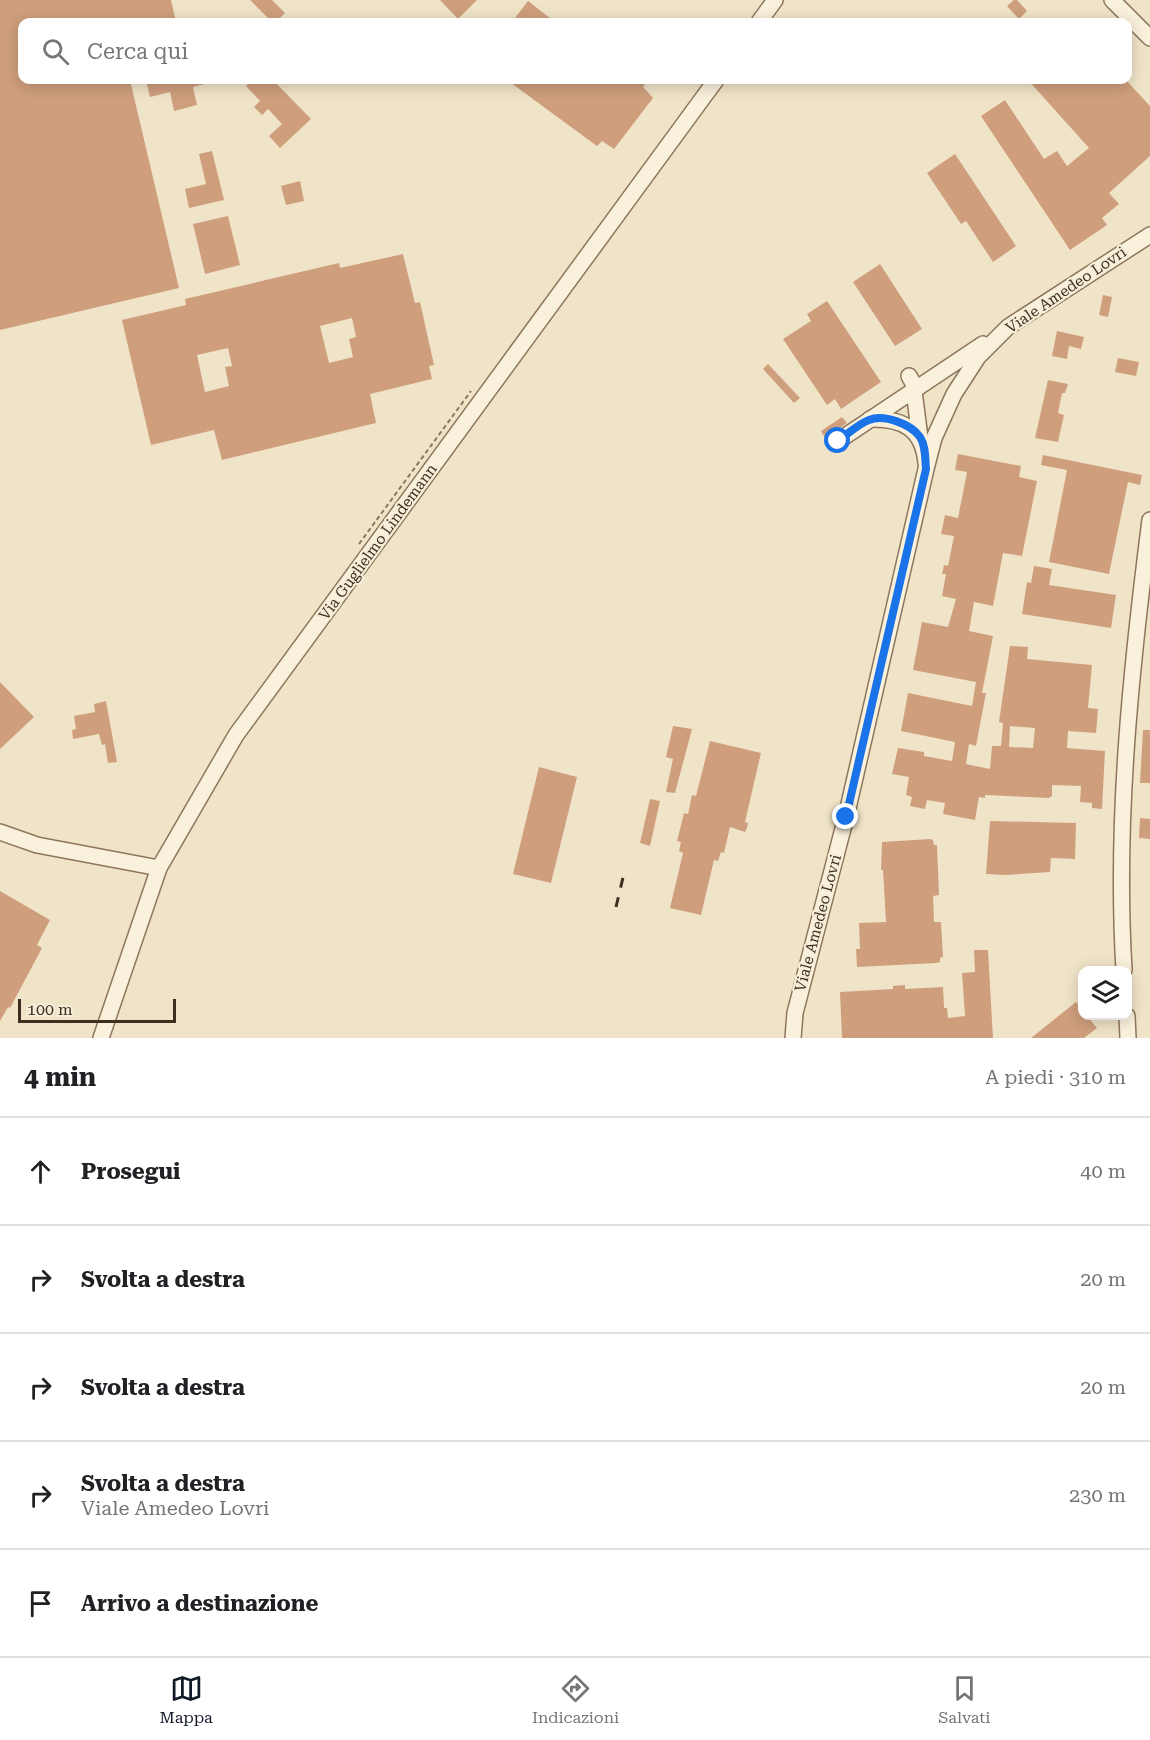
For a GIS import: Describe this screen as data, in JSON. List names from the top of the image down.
{
  "streets": {
    "street": ["Viale Amedeo Lovri", "Via Guglielmo Lindemann"]
  },
  "scale_bar": "100 m",
  "page": {
    "search": "Cerca qui",
    "scale": "100 m",
    "heading": ["4 min", "A piedi · 310 m"],
    "list": [
      ["Prosegui", "40 m"],
      ["Svolta a destra", "20 m"],
      ["Svolta a destra", "20 m"],
      ["Svolta a destra", "Viale Amedeo Lovri", "230 m"],
      "Arrivo a destinazione"
    ],
    "nav": ["Mappa", "Indicazioni", "Salvati"]
  }
}
